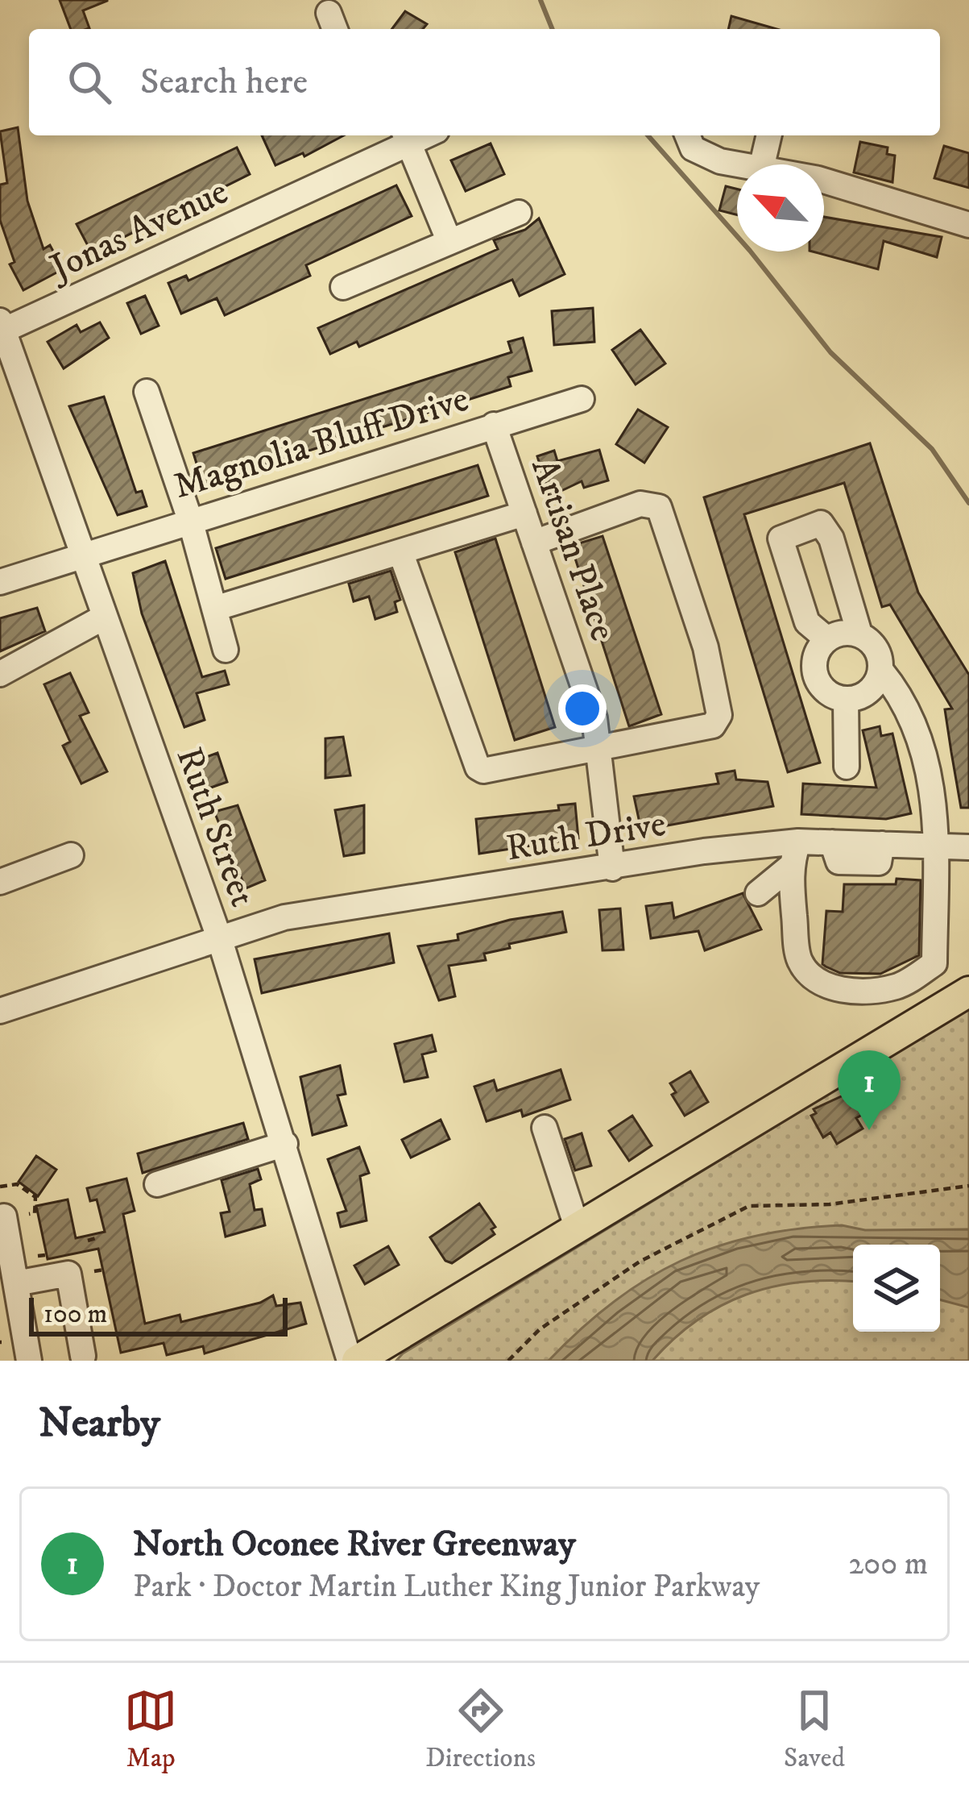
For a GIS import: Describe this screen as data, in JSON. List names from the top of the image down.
{
  "streets": {
    "street": [
      "Jonas Avenue",
      "Magnolia Bluff Drive",
      "Artisan Place",
      "Ruth Street",
      "Ruth Drive"
    ]
  },
  "crossings": [
    ["Jonas Avenue", "Ruth Street"],
    ["Magnolia Bluff Drive", "Artisan Place"],
    ["Magnolia Bluff Drive", "Ruth Street"],
    ["Artisan Place", "Ruth Drive"],
    ["Ruth Street", "Ruth Drive"]
  ],
  "scale_bar": "100 m",
  "north": "top left",
  "page": {
    "search": "Search here",
    "pins": "1",
    "scale": "100 m",
    "heading": "Nearby",
    "list": [
      {
        "mark": "1",
        "name": "North Oconee River Greenway",
        "note": "Park · Doctor Martin Luther King Junior Parkway",
        "value": "200 m"
      }
    ],
    "nav": ["Map", "Directions", "Saved"]
  }
}
